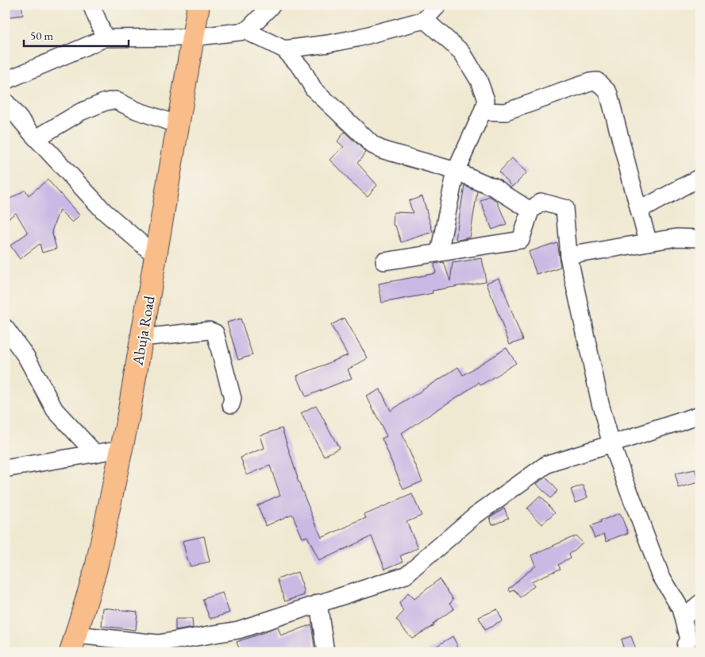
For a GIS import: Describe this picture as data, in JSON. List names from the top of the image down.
{
  "streets": {
    "main road": ["Abuja Road"]
  },
  "scale_bar": "50 m"
}
